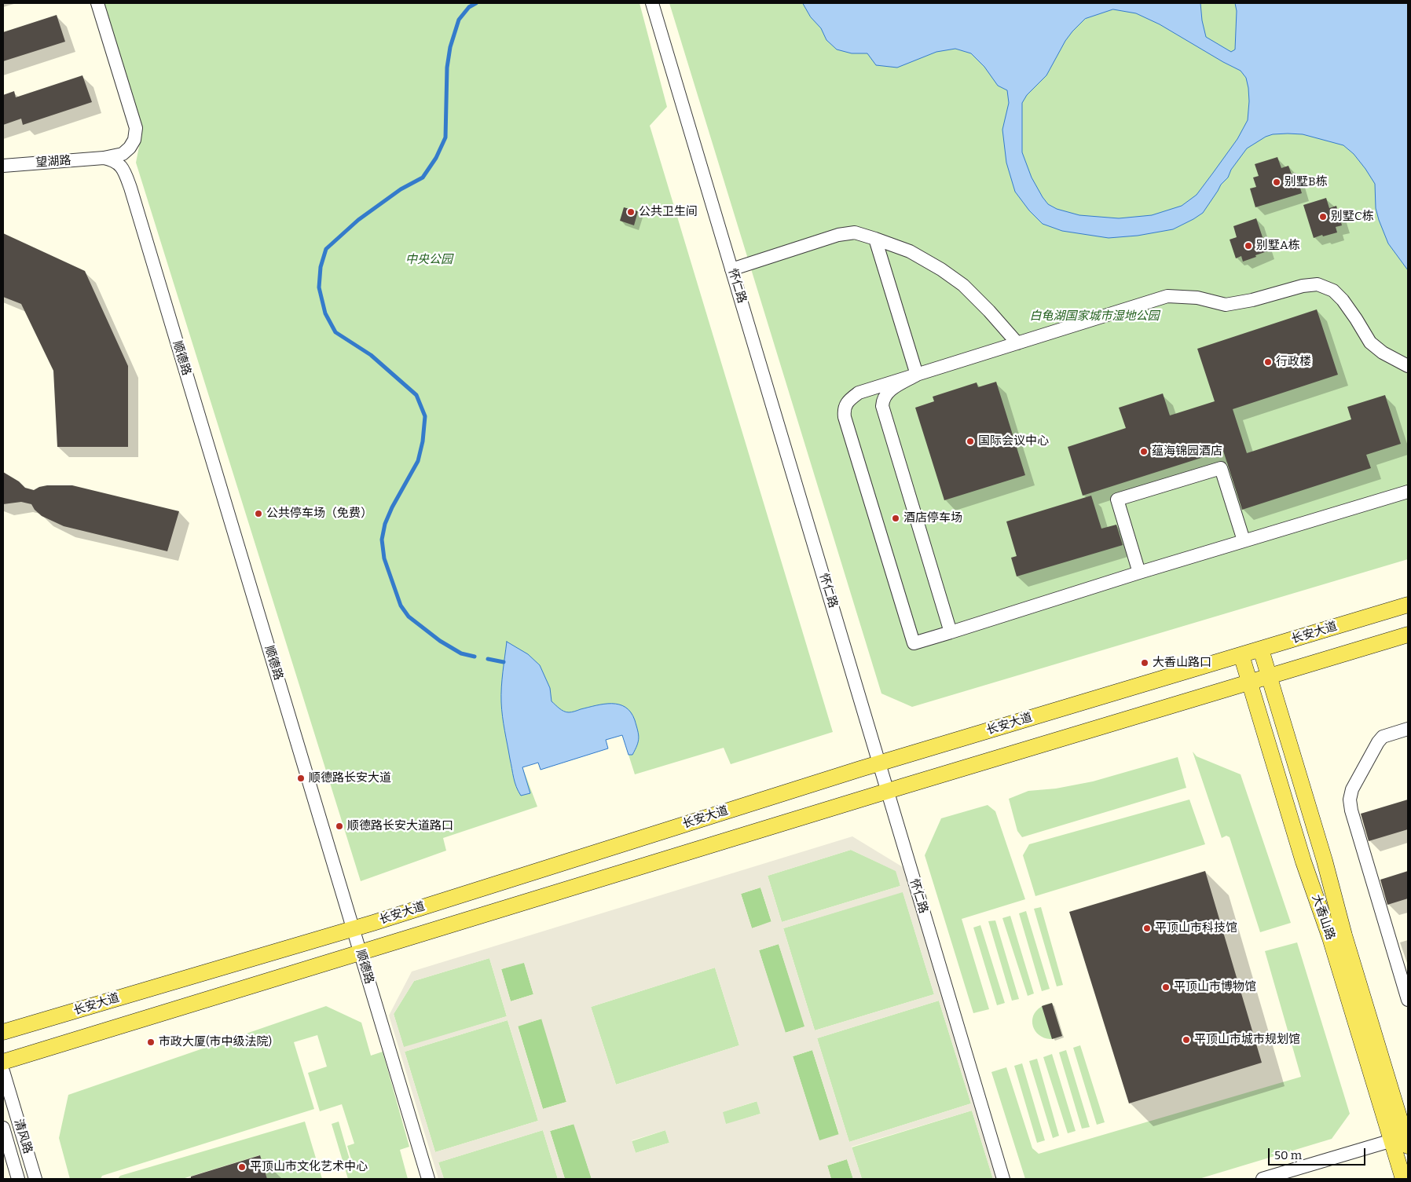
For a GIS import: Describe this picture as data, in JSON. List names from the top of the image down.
{
  "streets": {
    "main road": ["长安大道", "大香山路"],
    "street": [
      "望湖路",
      "怀仁路",
      "顺德路",
      "清风路"
    ]
  },
  "crossings": [
    ["望湖路", "顺德路"],
    ["怀仁路", "长安大道"],
    ["顺德路", "长安大道"],
    ["长安大道", "大香山路"]
  ],
  "parks": ["中央公园", "白龟湖国家城市湿地公园"],
  "places": [
    "别墅B栋",
    "公共卫生间",
    "别墅C栋",
    "别墅A栋",
    "行政楼",
    "国际会议中心",
    "蕴海锦园酒店",
    "公共停车场（免费）",
    "酒店停车场",
    "大香山路口",
    "顺德路长安大道",
    "顺德路长安大道路口",
    "平顶山市科技馆",
    "平顶山市博物馆",
    "平顶山市城市规划馆",
    "市政大厦(市中级法院)",
    "平顶山市文化艺术中心"
  ],
  "scale_bar": "50 m"
}
